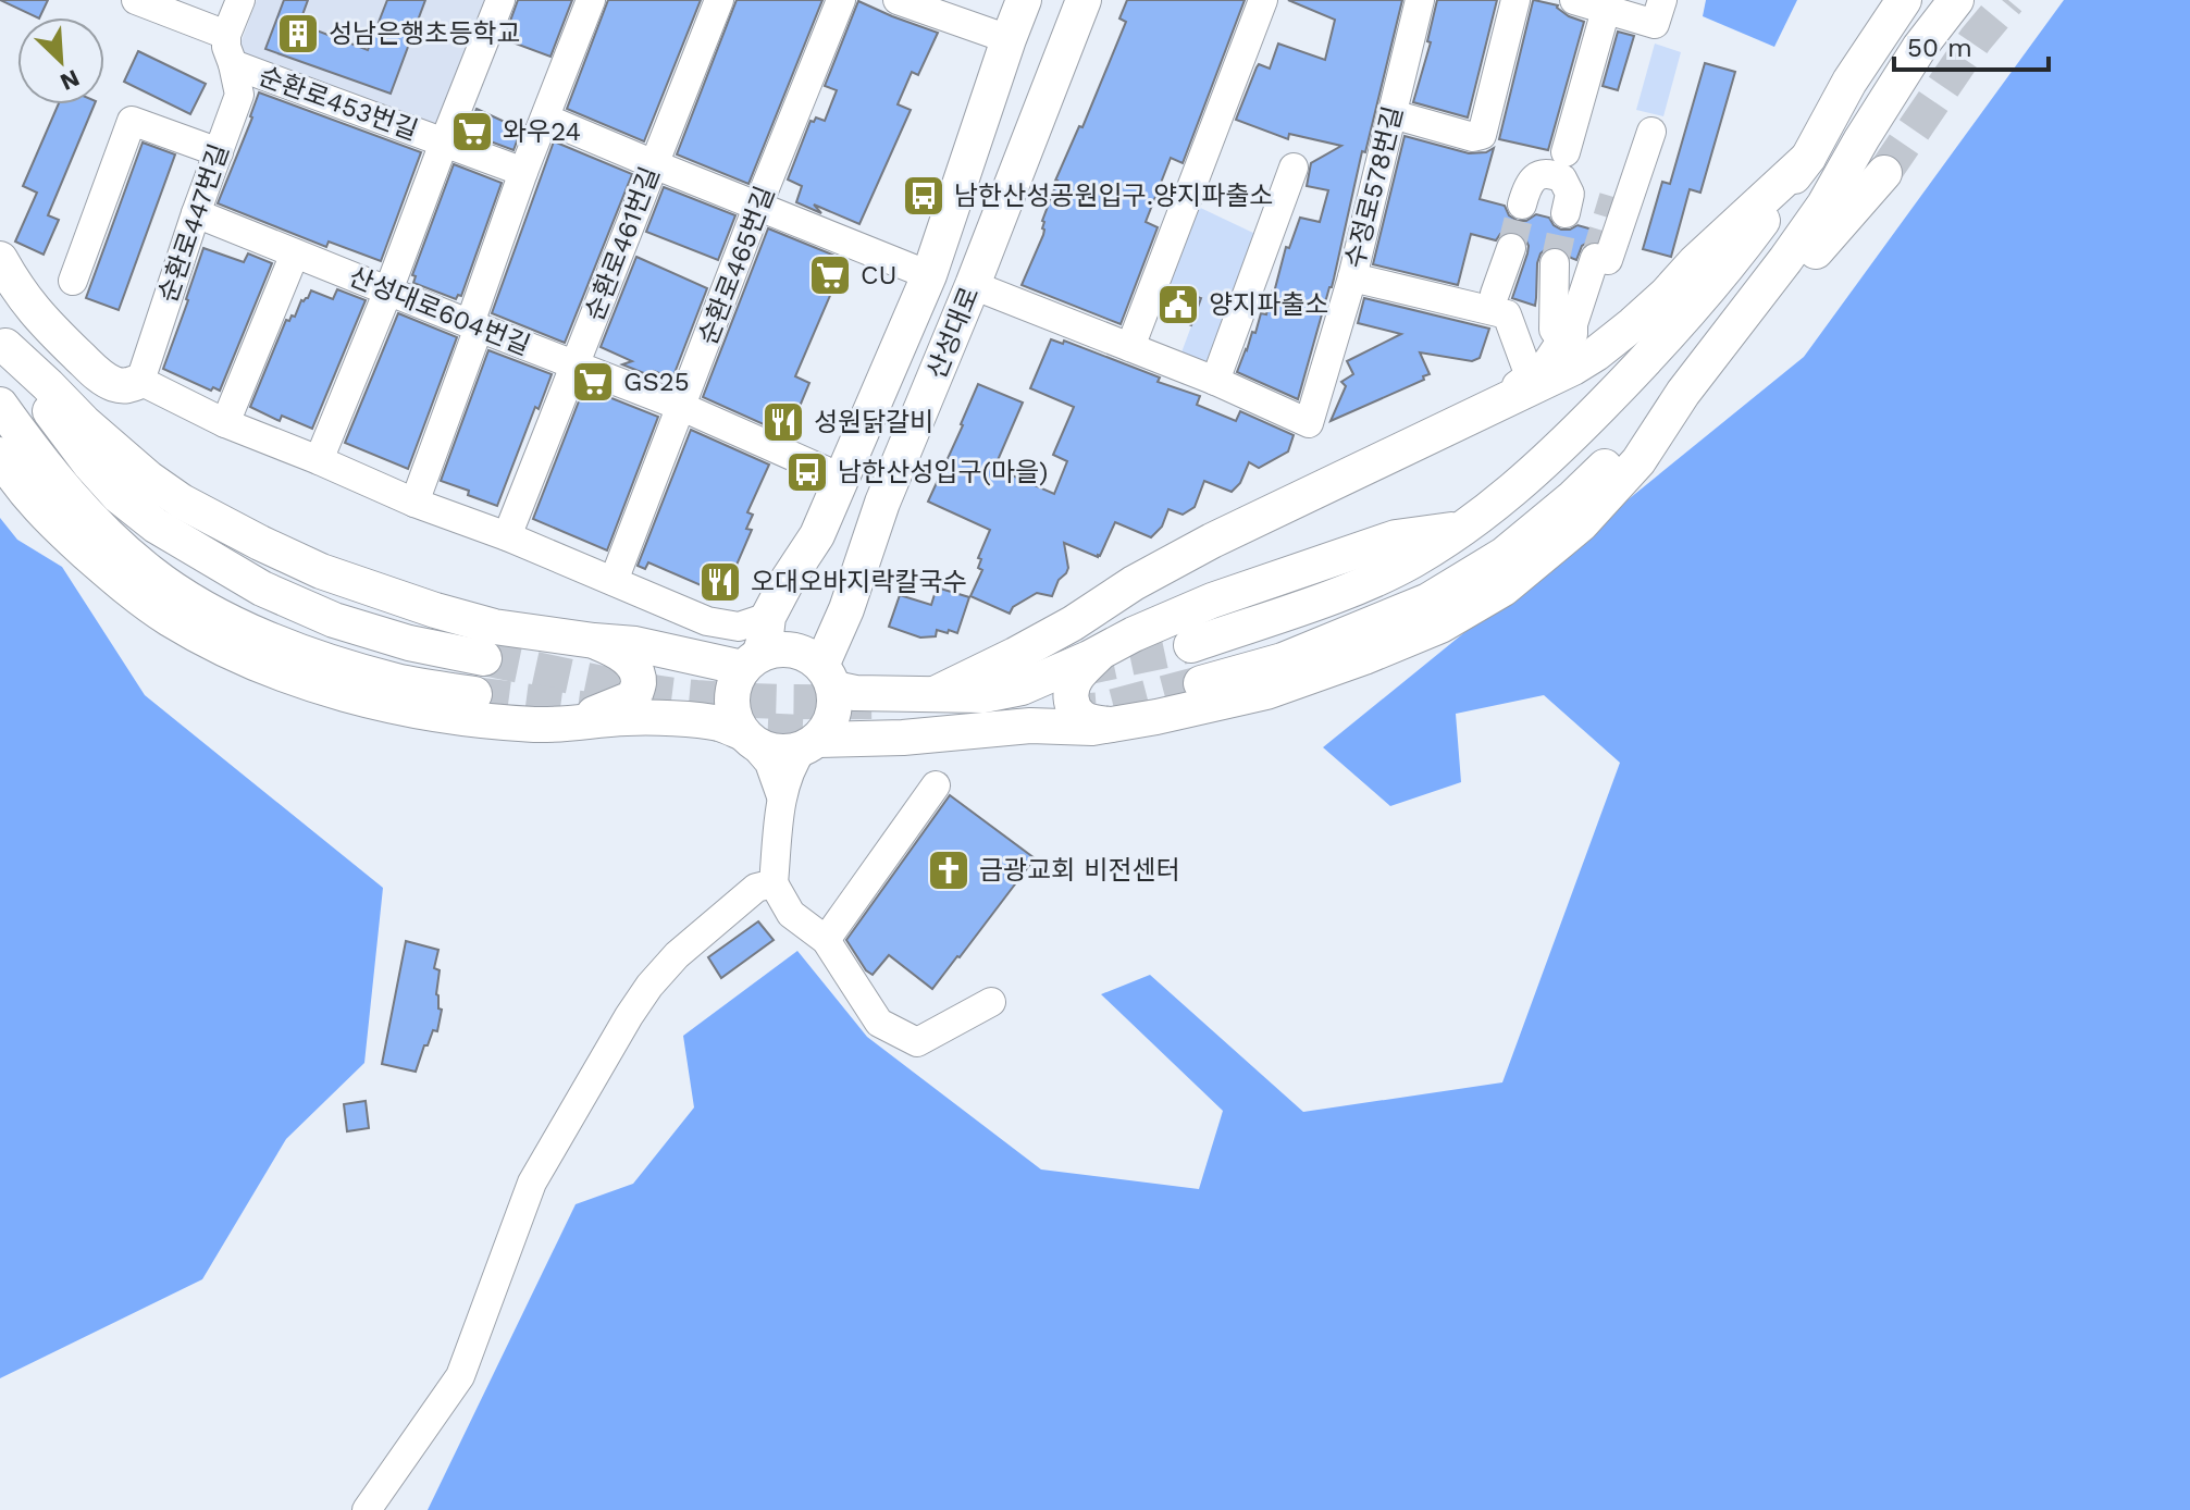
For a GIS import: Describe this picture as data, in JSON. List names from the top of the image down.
{
  "streets": {
    "main road": ["산성대로"],
    "street": [
      "순환로453번길",
      "수정로578번길",
      "순환로447번길",
      "순환로461번길",
      "순환로465번길",
      "산성대로604번길"
    ]
  },
  "crossings": [
    ["순환로453번길", "순환로447번길"],
    ["순환로453번길", "산성대로604번길"],
    ["순환로447번길", "산성대로604번길"],
    ["순환로461번길", "산성대로604번길"],
    ["순환로465번길", "산성대로604번길"],
    ["산성대로604번길", "산성대로"]
  ],
  "places": {
    "building": ["성남은행초등학교"],
    "supermarket": ["와우24", "CU", "GS25"],
    "bus stop": ["남한산성공원입구.양지파출소", "남한산성입구(마을)"],
    "public building": ["양지파출소"],
    "restaurant": ["성원닭갈비", "오대오바지락칼국수"],
    "church": ["금광교회 비전센터"]
  },
  "scale_bar": "50 m",
  "north": "bottom right"
}
